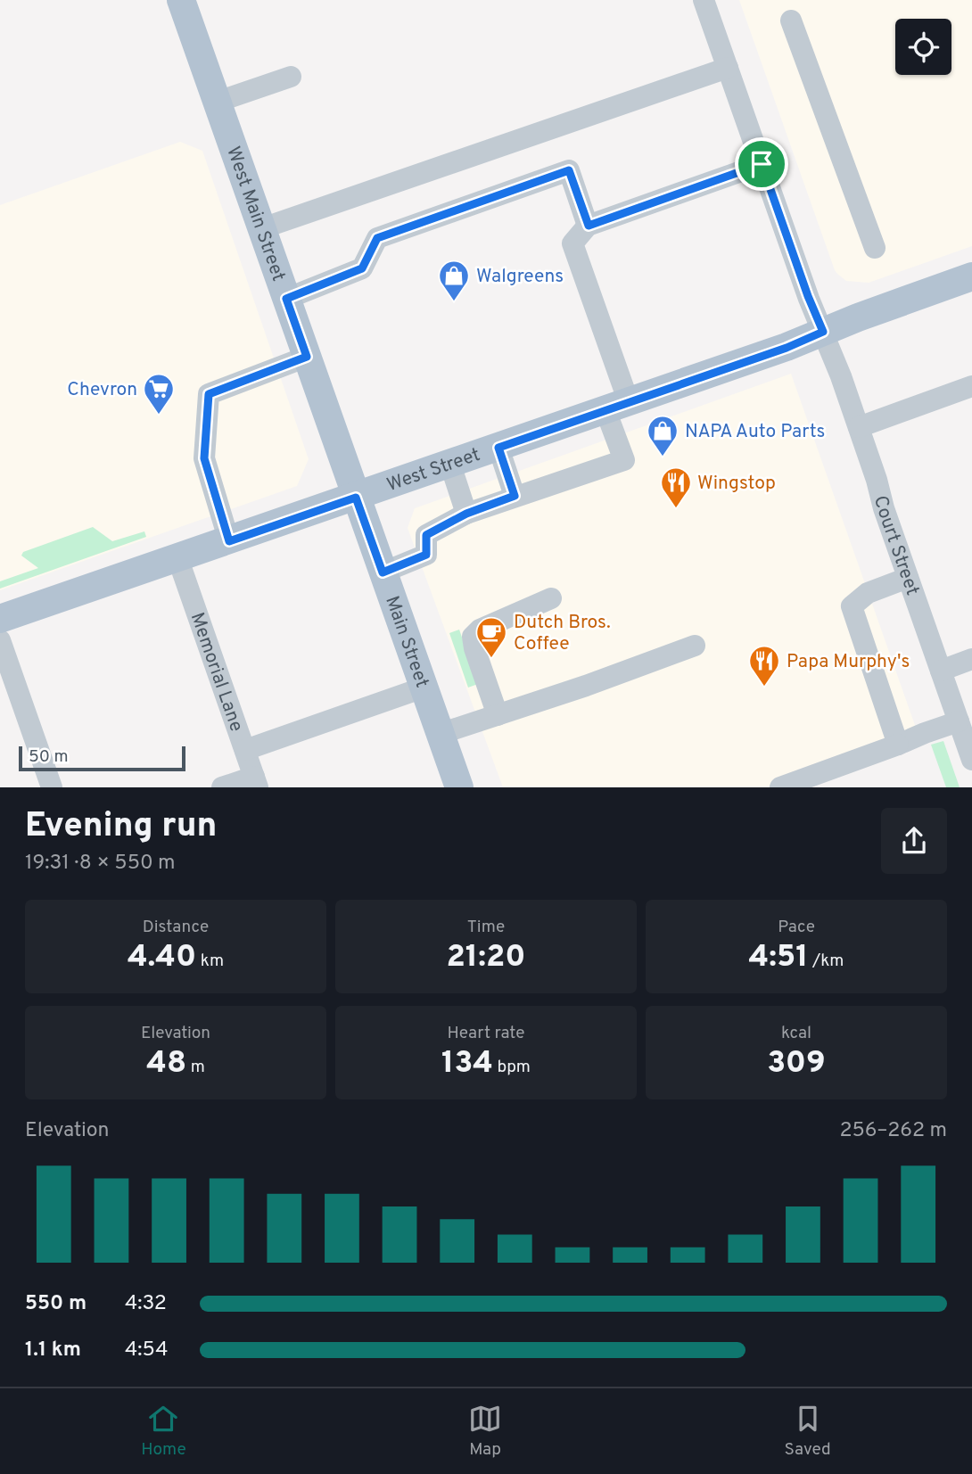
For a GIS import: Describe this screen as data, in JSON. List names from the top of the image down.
{
  "streets": {
    "main road": ["West Main Street", "West Street", "Main Street"],
    "street": ["Court Street", "Memorial Lane"]
  },
  "crossings": [
    ["West Main Street", "West Street"],
    ["West Main Street", "Main Street"],
    ["West Street", "Court Street"],
    ["West Street", "Main Street"],
    ["West Street", "Memorial Lane"]
  ],
  "places": {
    "shop": ["Walgreens", "NAPA Auto Parts"],
    "supermarket": ["Chevron"],
    "restaurant": ["Wingstop", "Papa Murphy's"],
    "cafe": ["Dutch Bros. Coffee"]
  },
  "scale_bar": "50 m",
  "page": {
    "scale": "50 m",
    "heading": ["Evening run", "19:31 · 8 × 550 m"],
    "stats": [
      ["Distance", "4.40 km"],
      ["Time", "21:20"],
      ["Pace", "4:51 /km"],
      ["Elevation", "48 m"],
      ["Heart rate", "134 bpm"],
      ["kcal", "309"]
    ],
    "chart": ["Elevation", "256–262 m"],
    "list": [
      {
        "name": "550 m",
        "note": "4:32"
      },
      {
        "name": "1.1 km",
        "note": "4:54"
      }
    ],
    "tabs": ["Home", "Map", "Saved"]
  }
}
